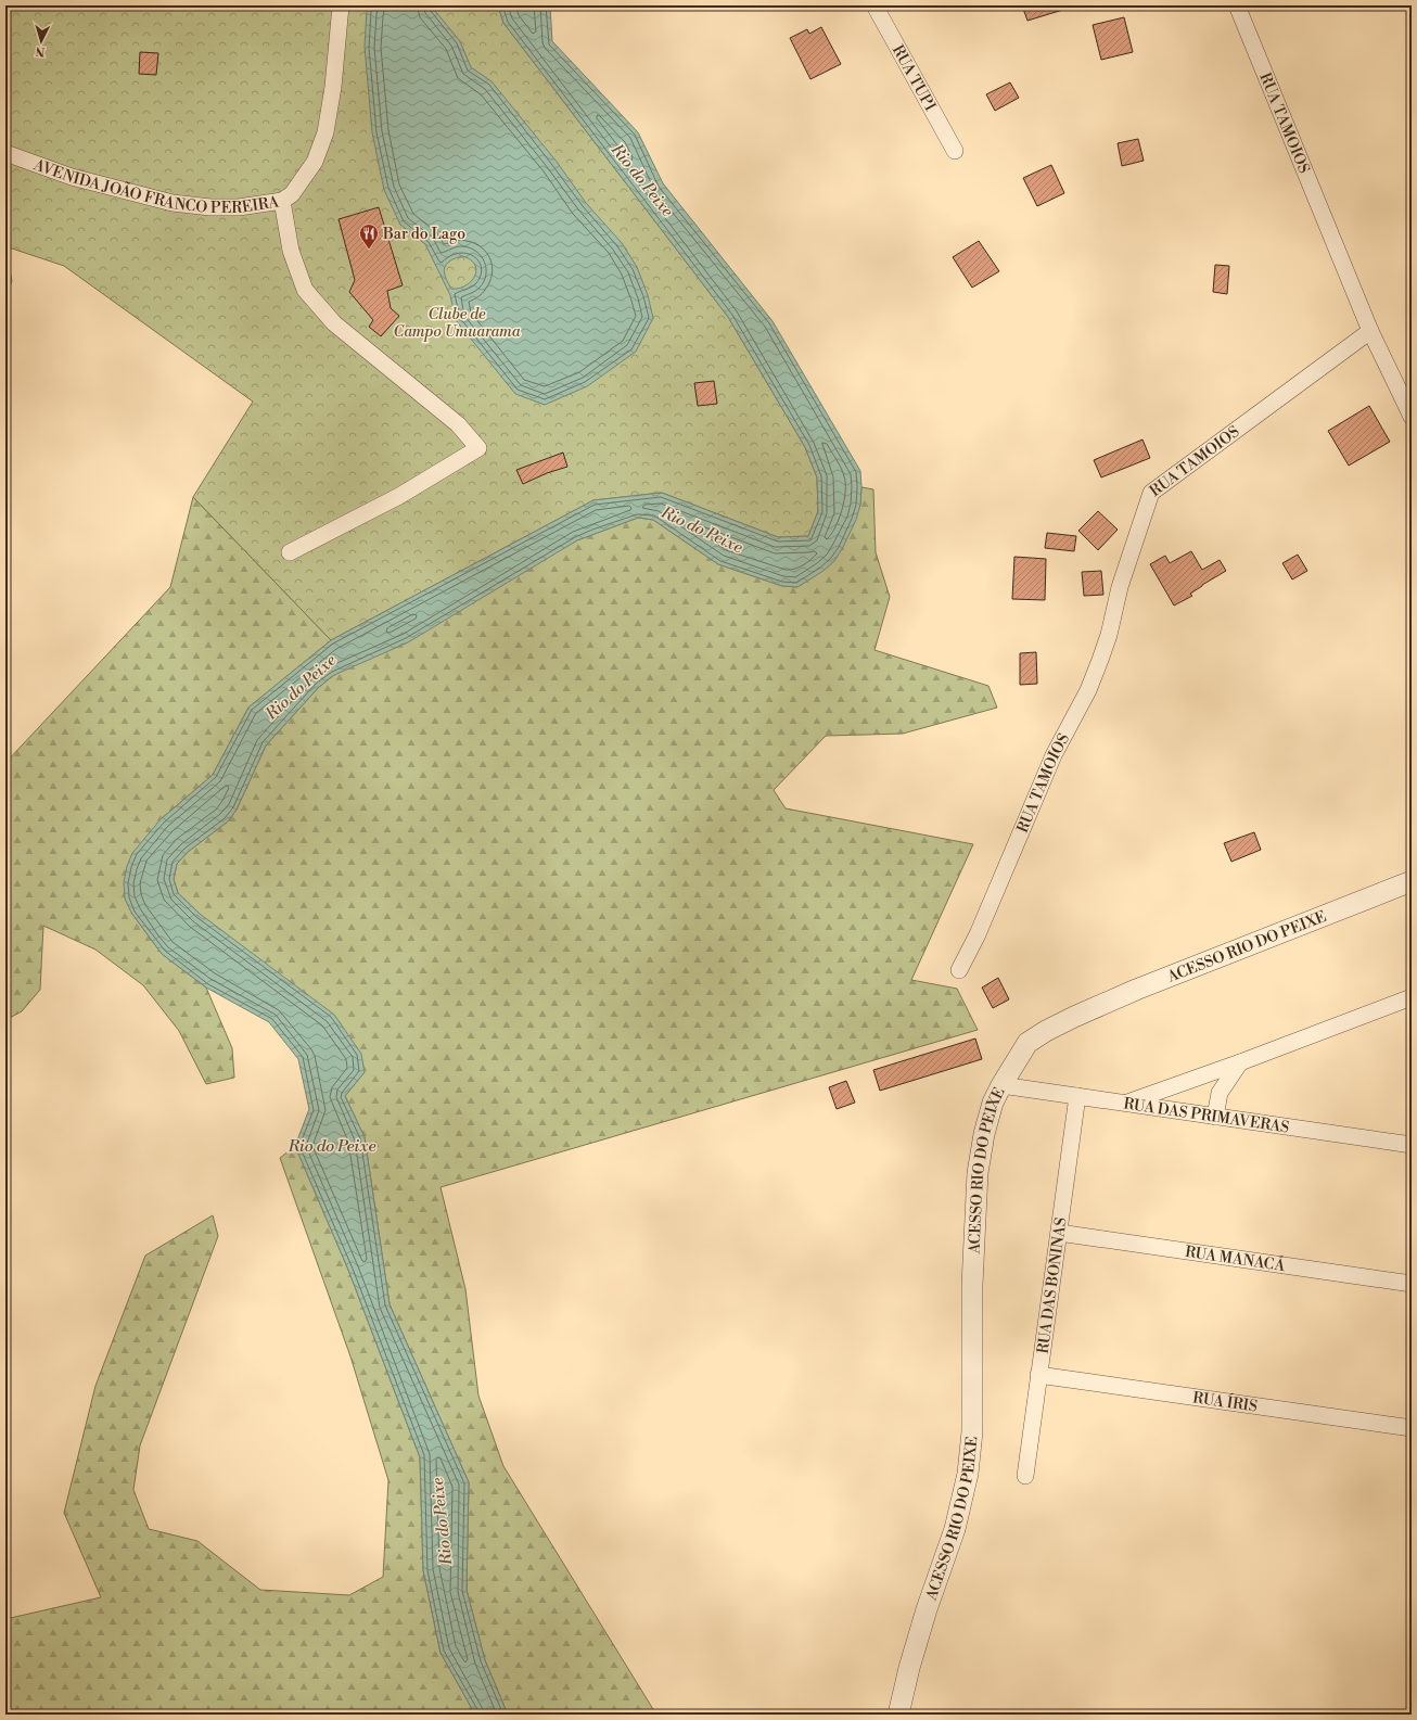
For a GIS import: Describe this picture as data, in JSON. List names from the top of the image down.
{
  "streets": {
    "street": [
      "RUA TUPI",
      "RUA TAMOIOS",
      "AVENIDA JOÃO FRANCO PEREIRA",
      "ACESSO RIO DO PEIXE",
      "RUA DAS PRIMAVERAS",
      "RUA MANACÁ",
      "RUA DAS BONINAS",
      "RUA ÍRIS"
    ]
  },
  "crossings": [
    ["ACESSO RIO DO PEIXE", "RUA DAS PRIMAVERAS"],
    ["RUA DAS PRIMAVERAS", "RUA DAS BONINAS"],
    ["RUA MANACÁ", "RUA DAS BONINAS"],
    ["RUA DAS BONINAS", "RUA ÍRIS"]
  ],
  "water": ["Rio do Peixe"],
  "parks": ["Clube de Campo Umuarama"],
  "places": {
    "restaurant": ["Bar do Lago"]
  },
  "north": "bottom"
}
